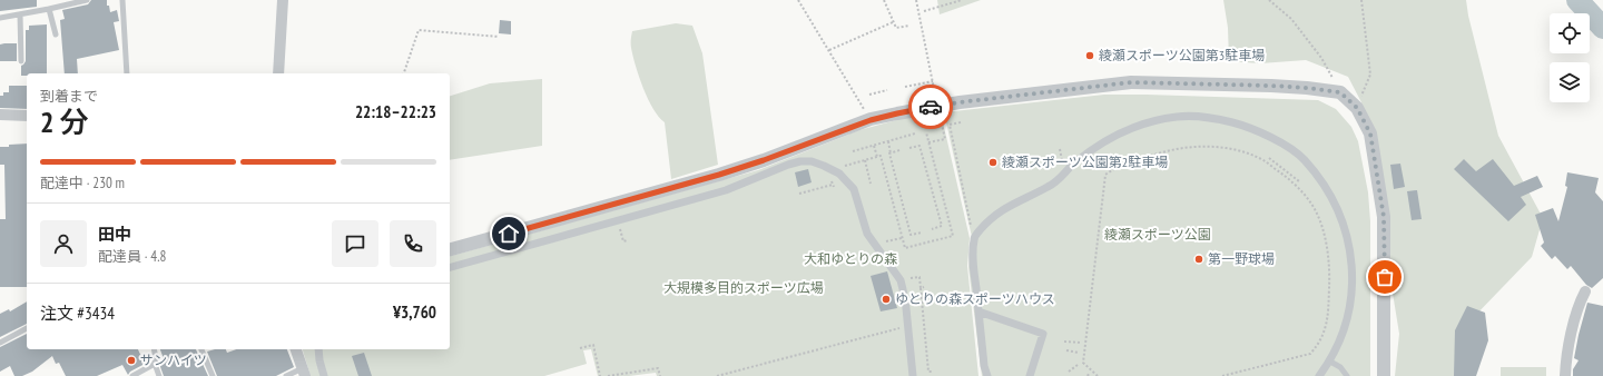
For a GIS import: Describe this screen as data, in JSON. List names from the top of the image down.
{
  "parks": ["綾瀬スポーツ公園", "大和ゆとりの森", "大規模多目的スポーツ広場"],
  "places": [
    "綾瀬スポーツ公園第3駐車場",
    "綾瀬スポーツ公園第2駐車場",
    "第一野球場",
    "ゆとりの森スポーツハウス",
    "サンハイツ"
  ],
  "page": {
    "heading": ["2 分", "到着まで", "22:18–22:23"],
    "panel": [
      "田中",
      "配達員 · 4.8",
      "注文 #3434",
      "¥3,760"
    ],
    "bar": "配達中 · 230 m"
  }
}
